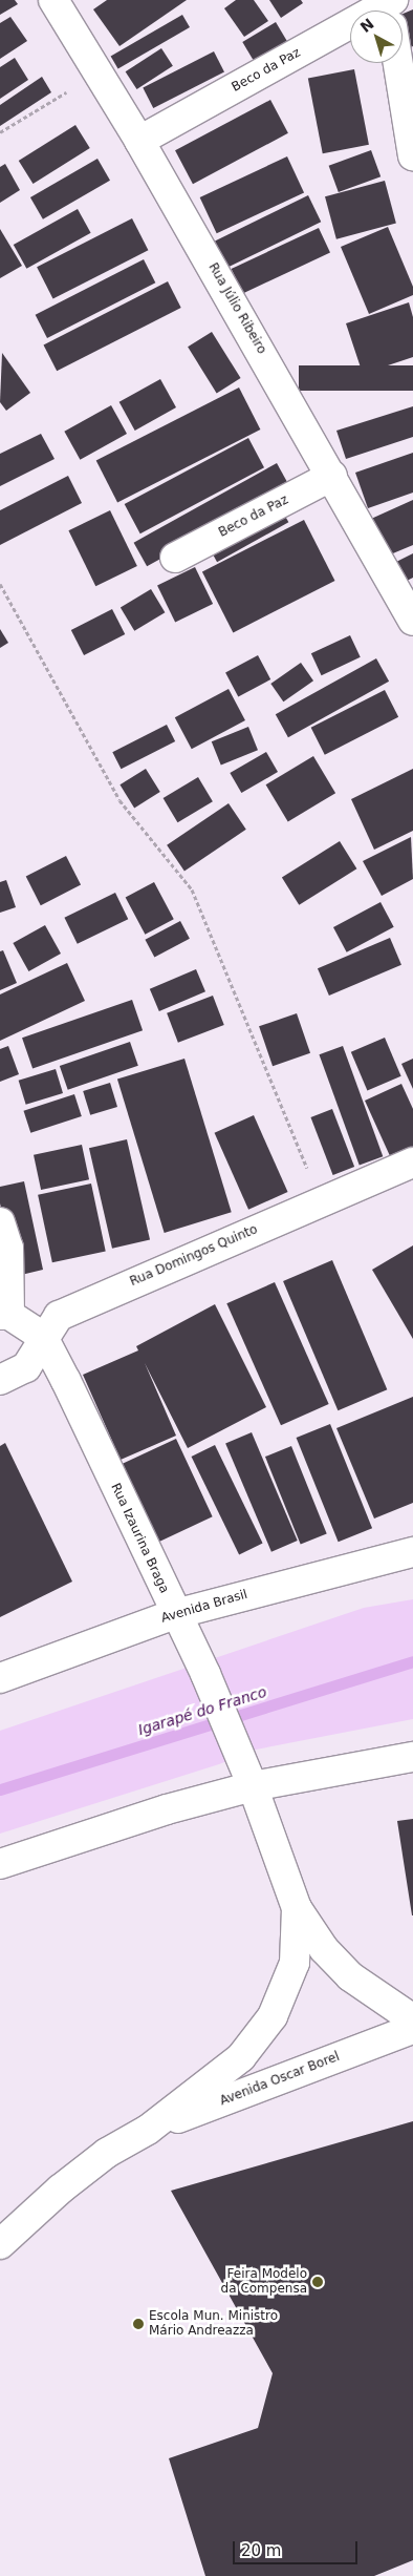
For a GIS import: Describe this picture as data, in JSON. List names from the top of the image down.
{
  "streets": {
    "main road": [
      "Beco da Paz",
      "Rua Júlio Ribeiro",
      "Rua Domingos Quinto",
      "Rua Izaurina Braga",
      "Avenida Brasil",
      "Avenida Oscar Borel"
    ]
  },
  "crossings": [
    ["Beco da Paz", "Rua Júlio Ribeiro"],
    ["Rua Domingos Quinto", "Rua Izaurina Braga"],
    ["Rua Izaurina Braga", "Avenida Brasil"],
    ["Rua Izaurina Braga", "Avenida Oscar Borel"]
  ],
  "water": ["Igarapé do Franco"],
  "places": ["Feira Modelo da Compensa", "Escola Mun. Ministro Mário Andreazza"],
  "scale_bar": "20 m",
  "north": "top left"
}
